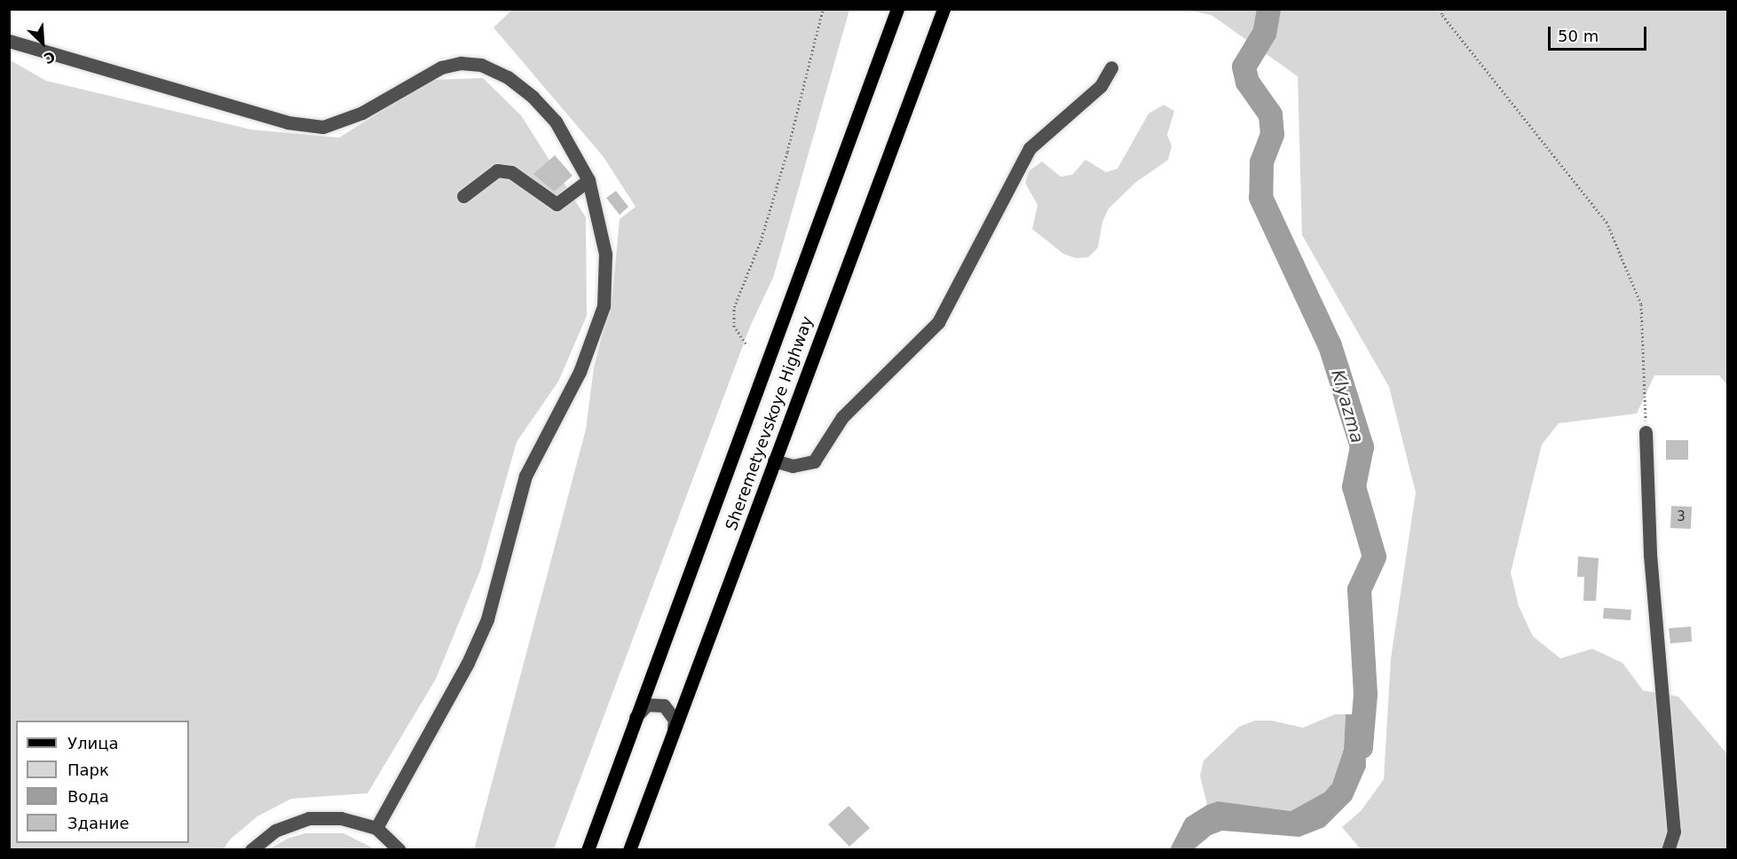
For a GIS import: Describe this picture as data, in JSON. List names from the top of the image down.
{
  "streets": {
    "main road": ["Sheremetyevskoye Highway"]
  },
  "water": ["Klyazma"],
  "house_numbers": ["3"],
  "legend": [
    "Улица",
    "Парк",
    "Вода",
    "Здание"
  ],
  "scale_bar": "50 m",
  "north": "bottom right"
}
